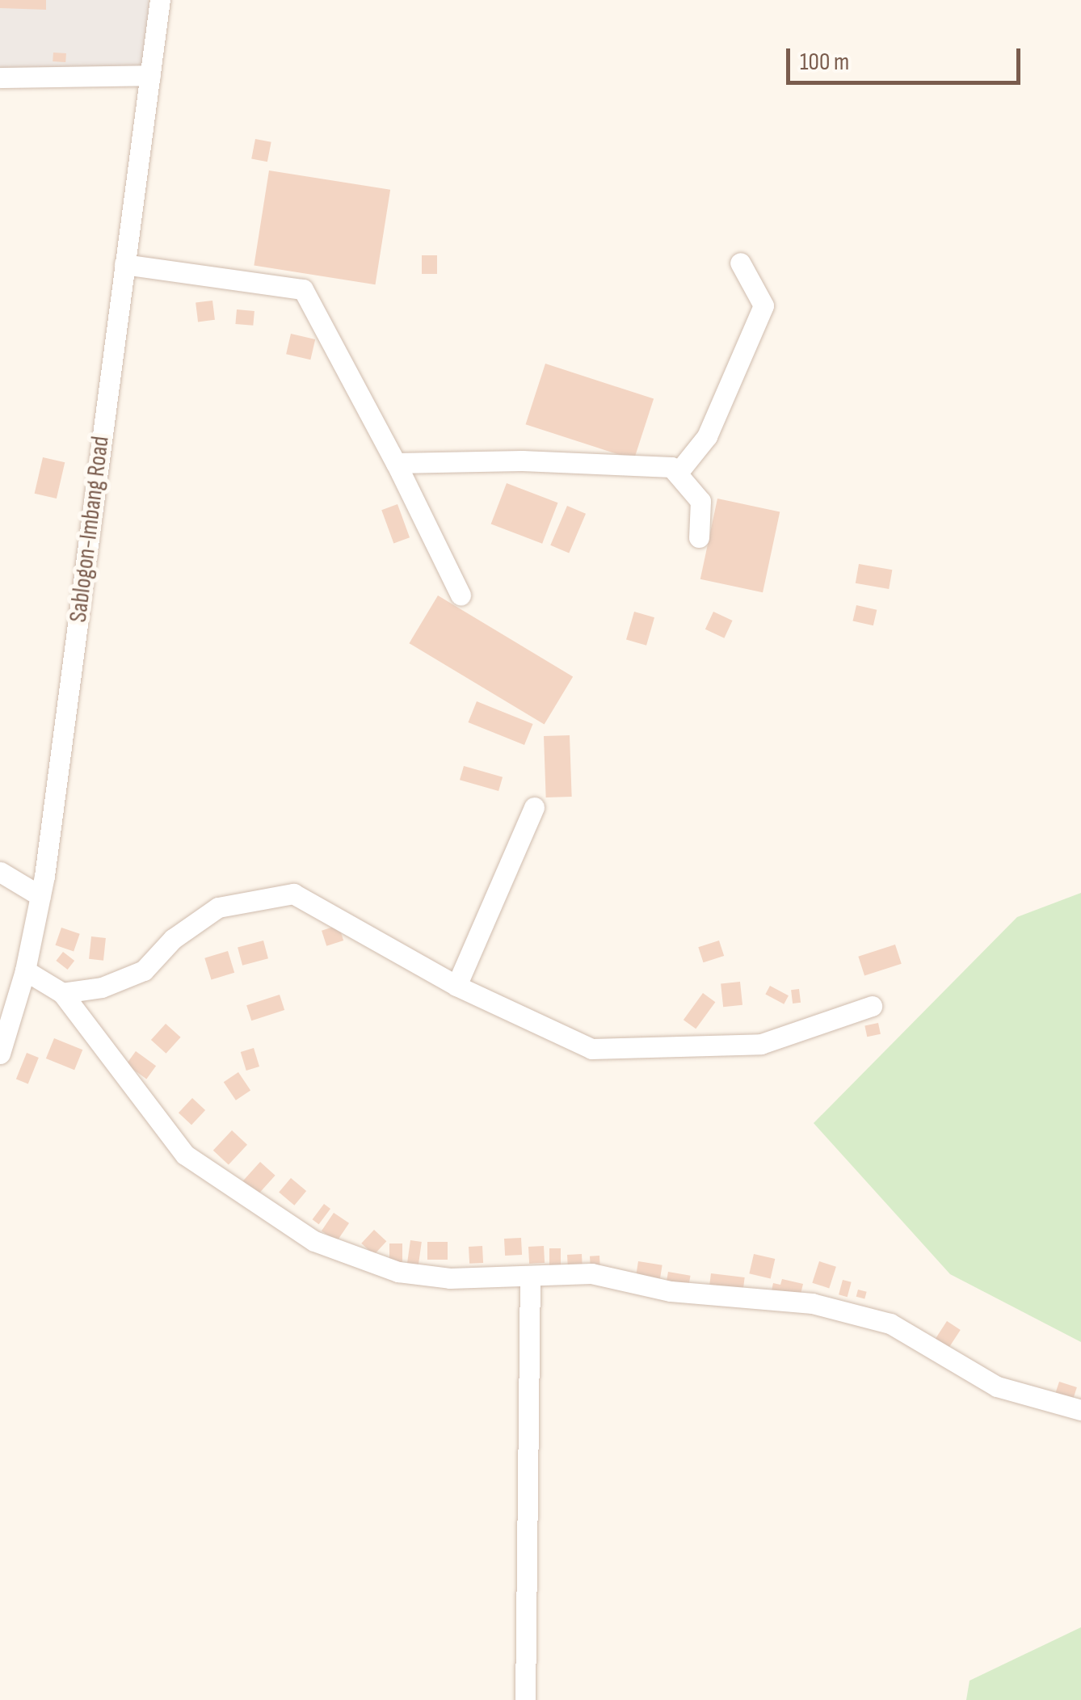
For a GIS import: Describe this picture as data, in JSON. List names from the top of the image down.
{
  "streets": {
    "street": ["Sablogon-Imbang Road"]
  },
  "scale_bar": "100 m"
}
